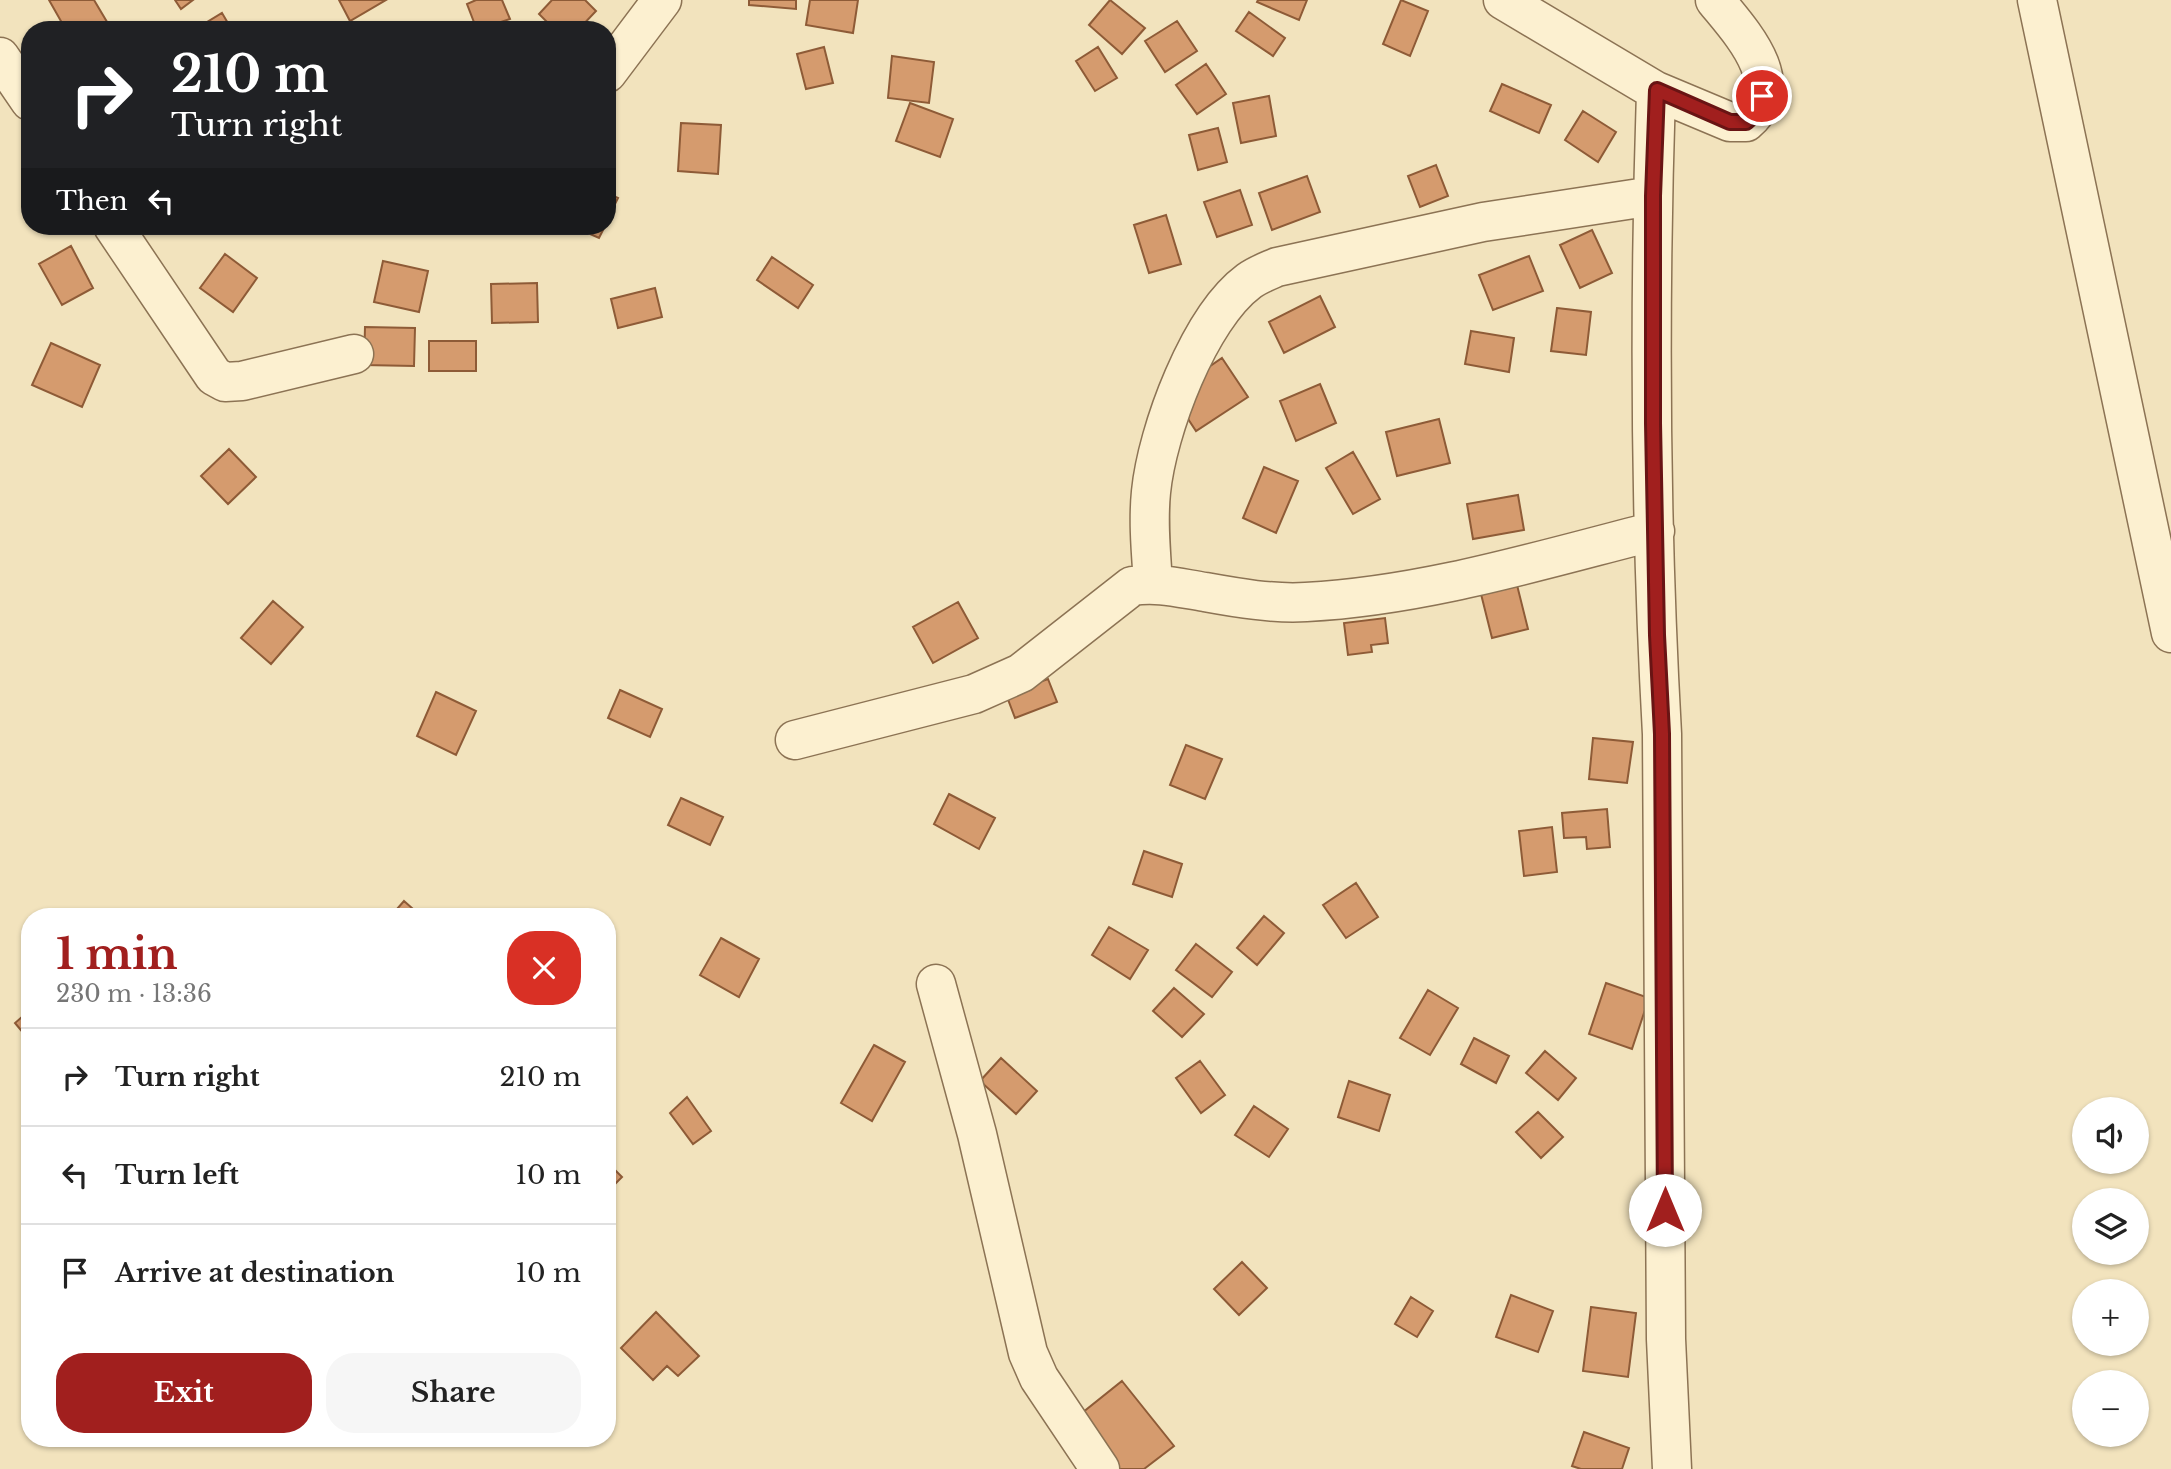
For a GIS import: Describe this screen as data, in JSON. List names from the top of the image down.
{
  "page": {
    "turn": ["210 m", "Turn right"],
    "then": "Then",
    "heading": ["1 min", "230 m · 13:36"],
    "list": [
      {
        "name": "Turn right",
        "value": "210 m"
      },
      {
        "name": "Turn left",
        "value": "10 m"
      },
      {
        "name": "Arrive at destination",
        "value": "10 m"
      }
    ],
    "map_buttons": ["+", "−"],
    "buttons": ["Exit", "Share"]
  }
}
